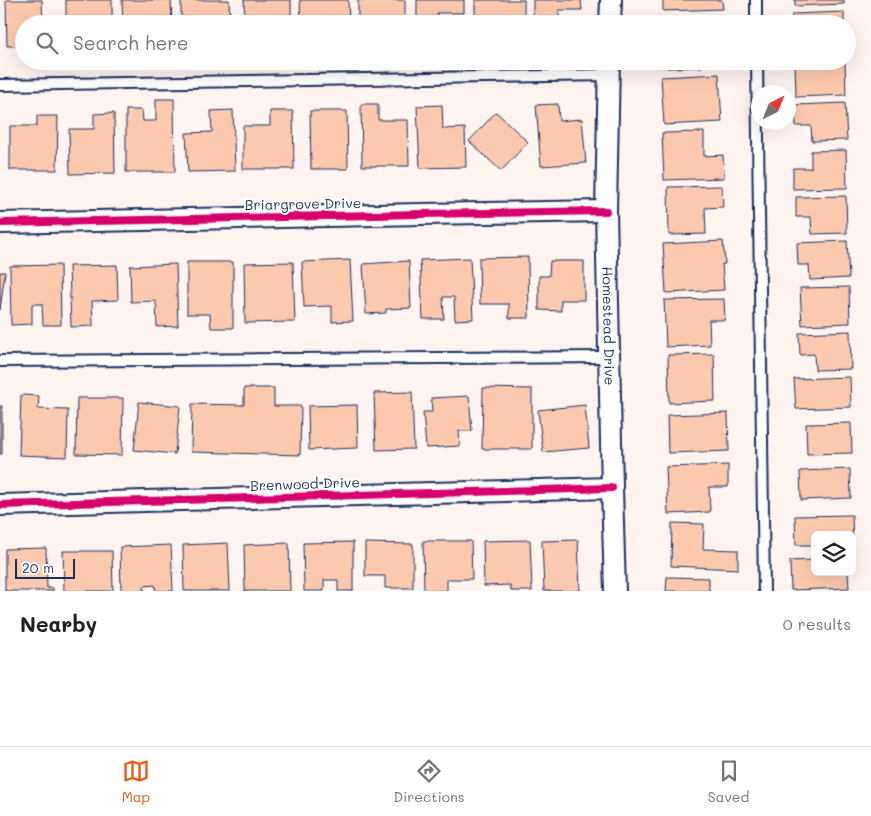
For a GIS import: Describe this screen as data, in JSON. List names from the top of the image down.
{
  "streets": {
    "street": ["Briargrove Drive", "Homestead Drive", "Brenwood Drive"]
  },
  "crossings": [
    ["Briargrove Drive", "Homestead Drive"],
    ["Homestead Drive", "Brenwood Drive"]
  ],
  "scale_bar": "20 m",
  "north": "top right",
  "page": {
    "search": "Search here",
    "scale": "20 m",
    "heading": ["Nearby", "0 results"],
    "nav": ["Map", "Directions", "Saved"]
  }
}
